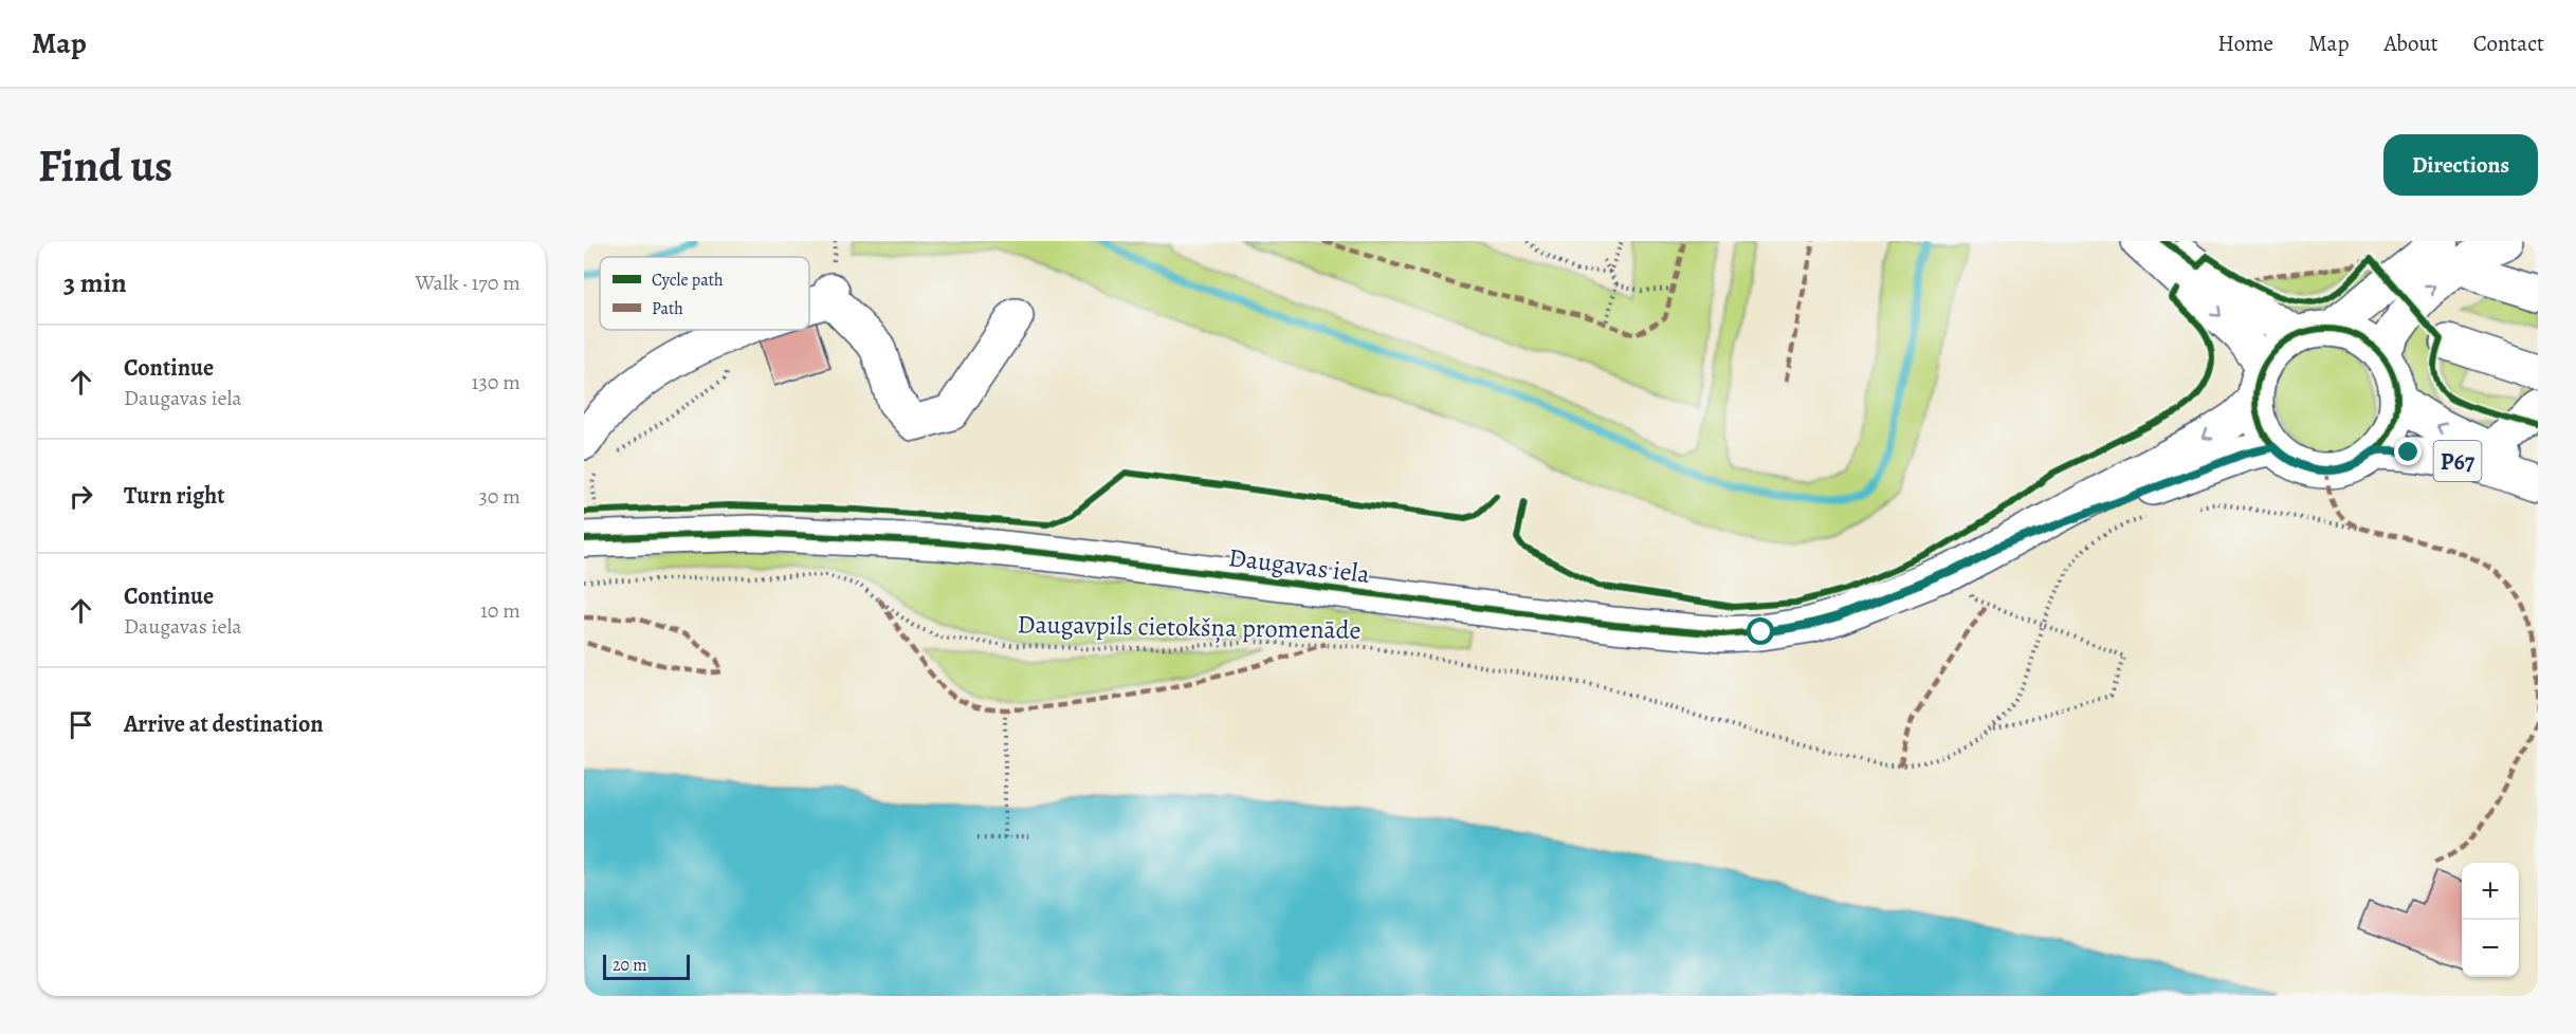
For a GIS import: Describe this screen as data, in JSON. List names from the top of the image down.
{
  "streets": {
    "main road": ["P67", "Daugavas iela"],
    "path": ["Daugavpils cietokšņa promenāde"]
  },
  "crossings": [
    ["P67", "Daugavas iela"]
  ],
  "legend": ["Cycle path", "Path"],
  "scale_bar": "20 m",
  "page": {
    "header": "Map",
    "nav": [
      "Home",
      "Map",
      "About",
      "Contact"
    ],
    "buttons": "Directions",
    "title": "Find us",
    "heading": ["3 min", "Walk · 170 m"],
    "list": [
      ["Continue", "Daugavas iela", "130 m"],
      ["Turn right", "30 m"],
      ["Continue", "Daugavas iela", "10 m"],
      "Arrive at destination"
    ],
    "map_buttons": ["+", "−"],
    "scale": "20 m"
  }
}
